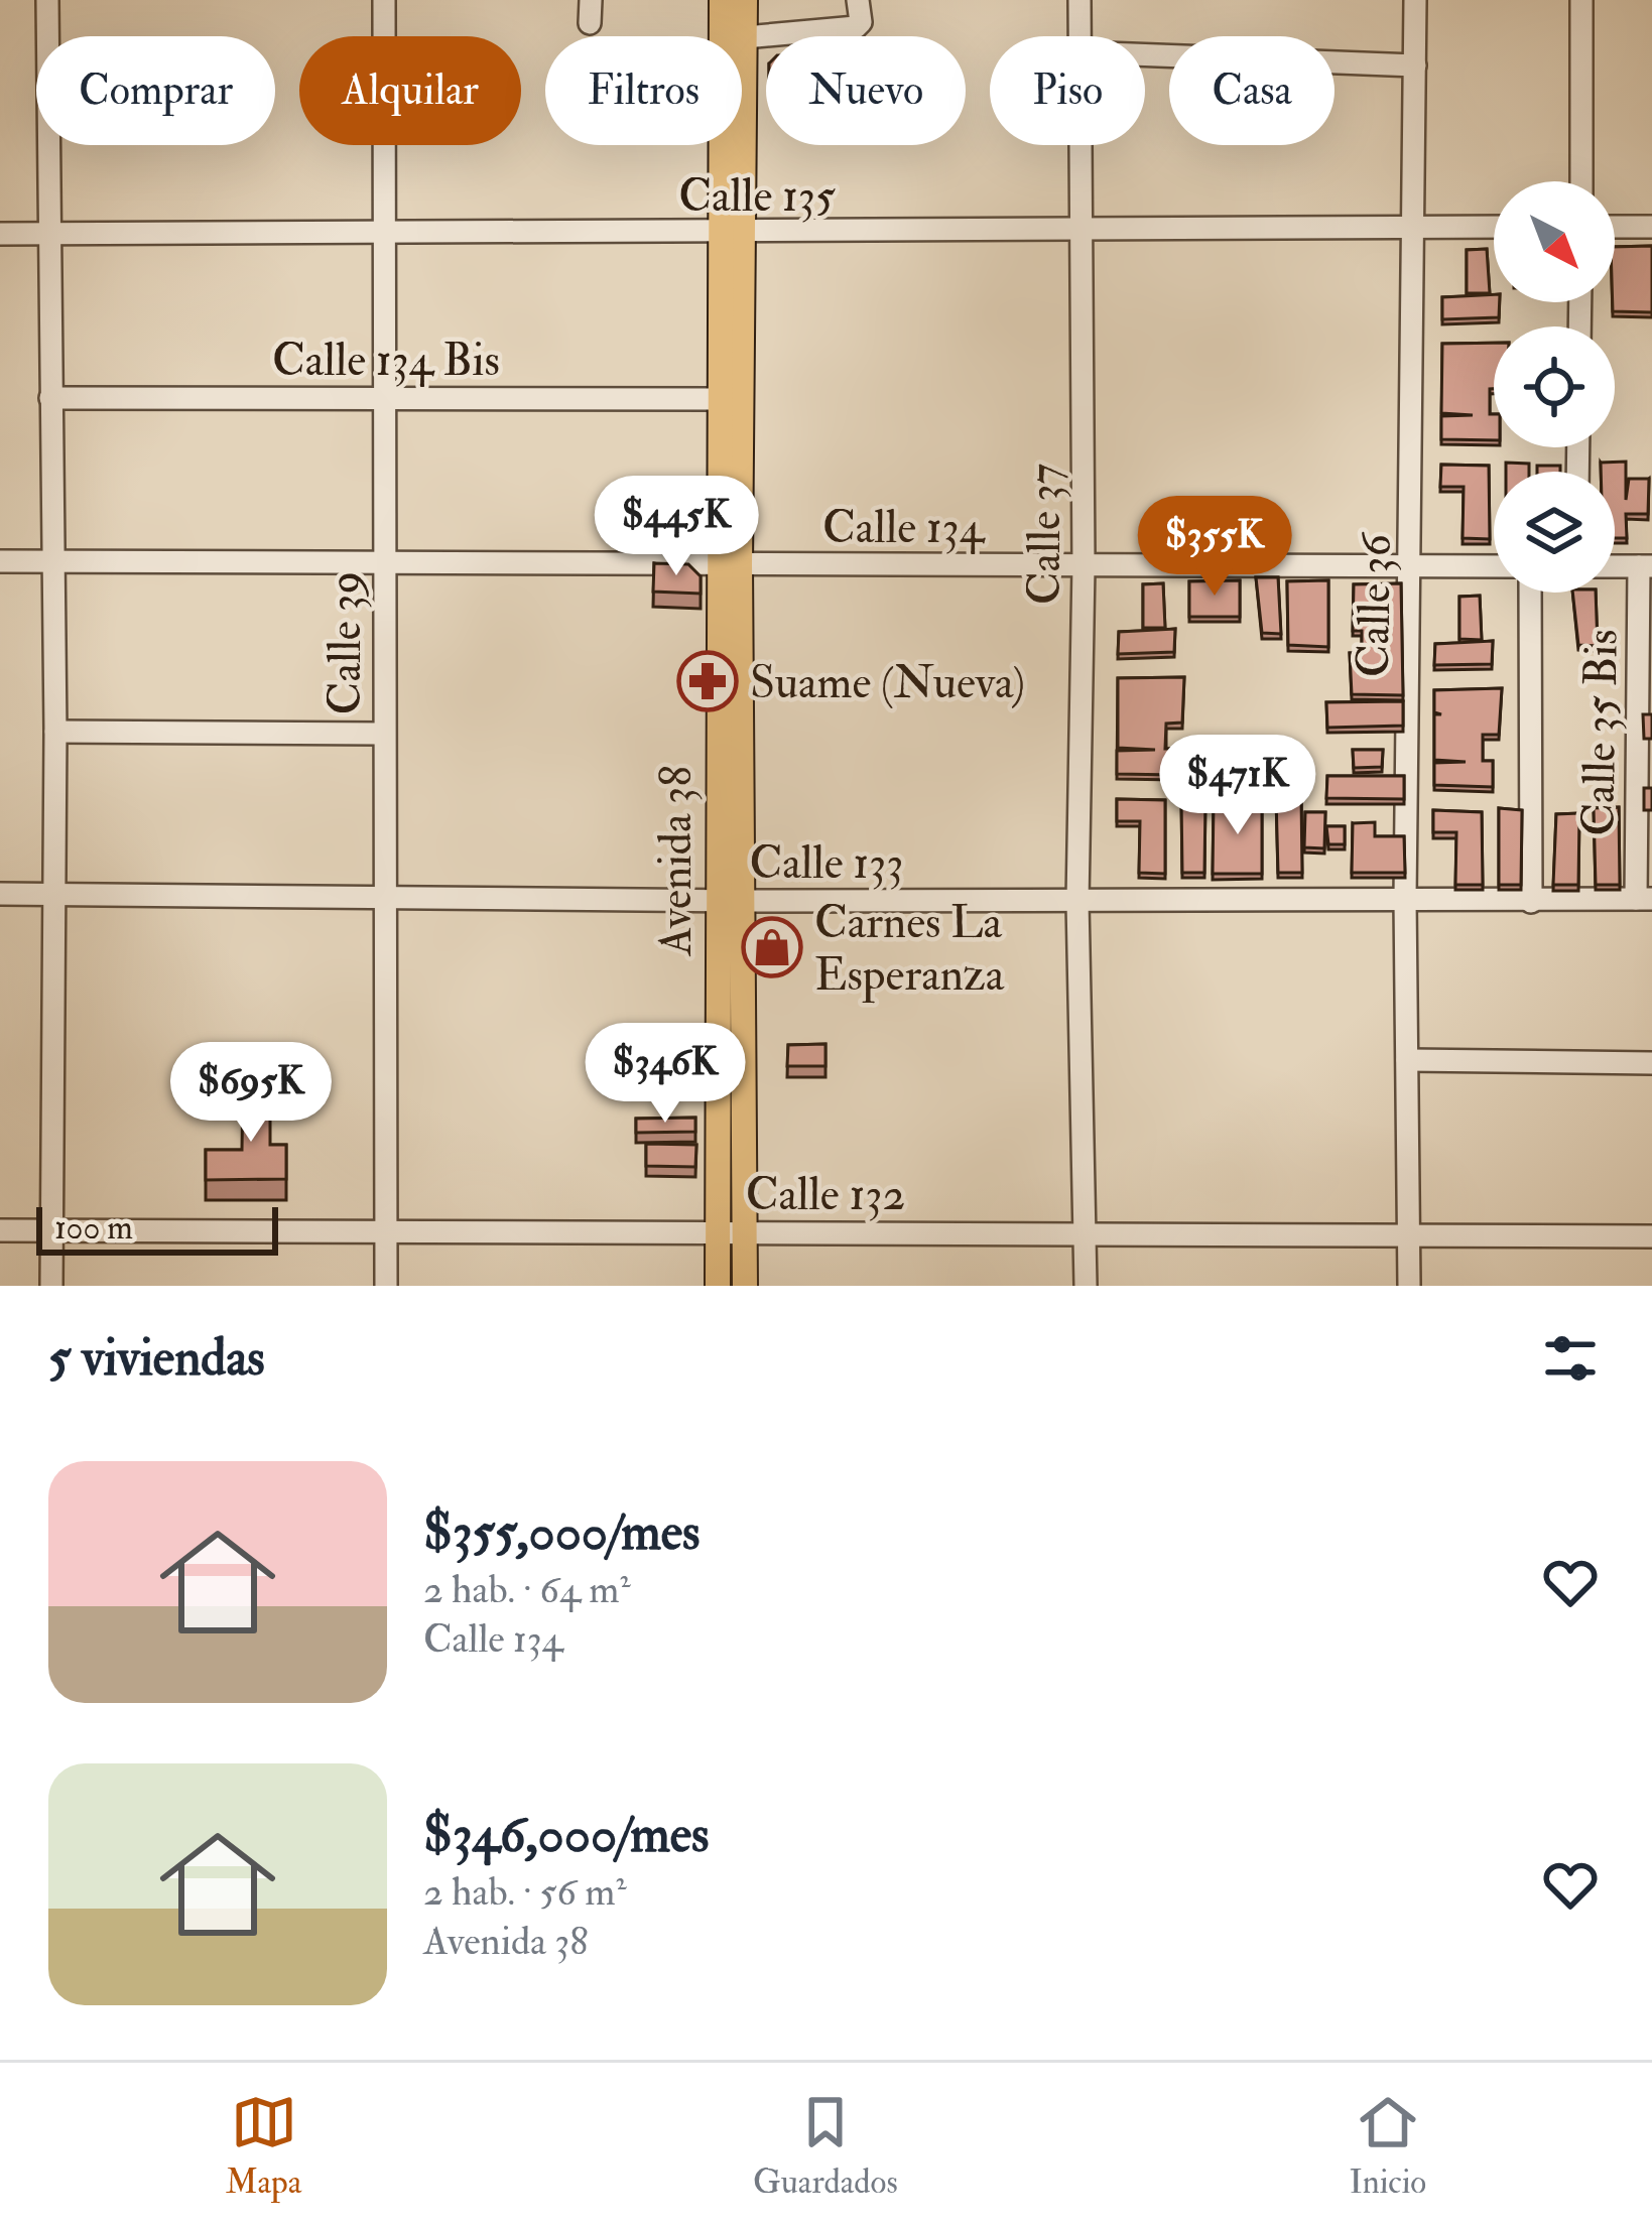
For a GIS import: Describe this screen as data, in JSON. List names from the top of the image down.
{
  "streets": {
    "main road": ["Avenida 38"],
    "street": [
      "Calle 135",
      "Calle 134 Bis",
      "Calle 134",
      "Calle 37",
      "Calle 36",
      "Calle 39",
      "Calle 35 Bis",
      "Calle 133",
      "Calle 132"
    ]
  },
  "crossings": [
    ["Calle 135", "Calle 37"],
    ["Calle 135", "Calle 36"],
    ["Calle 135", "Calle 39"],
    ["Calle 135", "Avenida 38"],
    ["Calle 134 Bis", "Calle 39"],
    ["Calle 134 Bis", "Avenida 38"],
    ["Calle 134", "Calle 37"],
    ["Calle 134", "Calle 36"],
    ["Calle 134", "Calle 39"],
    ["Calle 134", "Avenida 38"],
    ["Calle 37", "Calle 133"],
    ["Calle 37", "Calle 132"],
    ["Calle 36", "Calle 133"],
    ["Calle 36", "Calle 132"],
    ["Calle 39", "Calle 133"],
    ["Calle 39", "Calle 132"],
    ["Calle 35 Bis", "Calle 133"],
    ["Avenida 38", "Calle 133"],
    ["Avenida 38", "Calle 132"]
  ],
  "places": {
    "pharmacy": ["Suame (Nueva)"],
    "shop": ["Carnes La Esperanza"]
  },
  "scale_bar": "100 m",
  "north": "bottom right",
  "page": {
    "chip": [
      "Comprar",
      "Alquilar",
      "Filtros",
      "Nuevo",
      "Piso",
      "Casa"
    ],
    "price": [
      "$445K",
      "$355K",
      "$471K",
      "$346K",
      "$695K"
    ],
    "scale": "100 m",
    "heading": "5 viviendas",
    "list": [
      {
        "name": "$355,000/mes",
        "note": "2 hab. · 64 m² · Calle 134"
      },
      {
        "name": "$346,000/mes",
        "note": "2 hab. · 56 m² · Avenida 38"
      }
    ],
    "tabs": ["Mapa", "Guardados", "Inicio"]
  }
}
